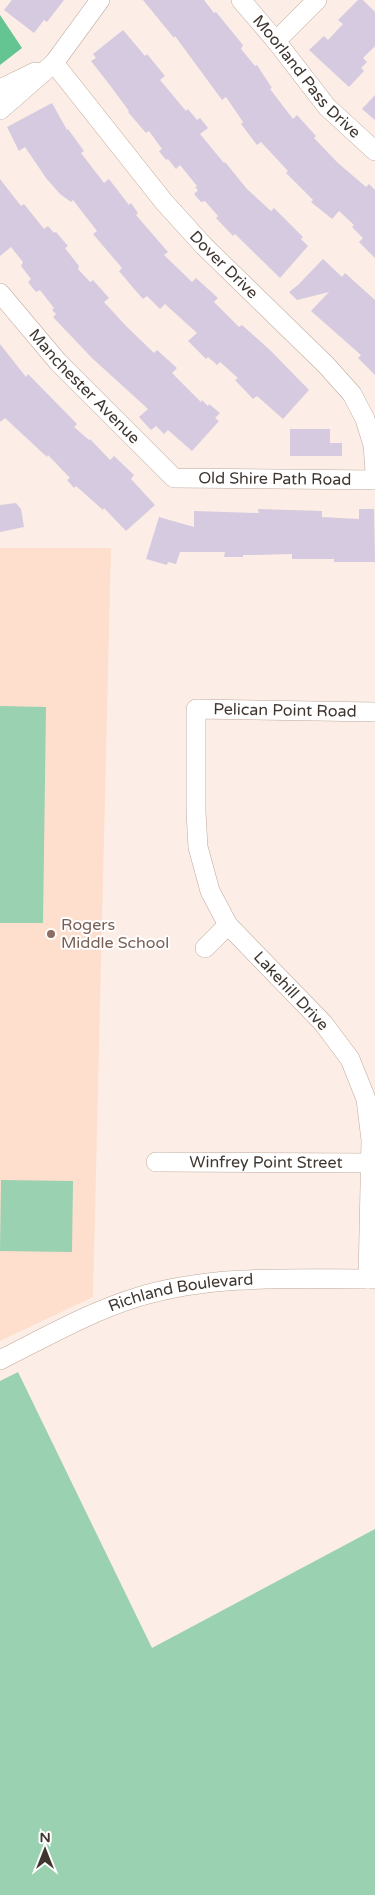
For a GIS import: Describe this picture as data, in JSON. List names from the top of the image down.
{
  "streets": {
    "street": [
      "Moorland Pass Drive",
      "Dover Drive",
      "Manchester Avenue",
      "Old Shire Path Road",
      "Pelican Point Road",
      "Lakehill Drive",
      "Winfrey Point Street",
      "Richland Boulevard"
    ]
  },
  "crossings": [
    ["Manchester Avenue", "Old Shire Path Road"],
    ["Pelican Point Road", "Lakehill Drive"],
    ["Lakehill Drive", "Winfrey Point Street"],
    ["Lakehill Drive", "Richland Boulevard"]
  ],
  "places": ["Rogers Middle School"],
  "north": "top"
}
